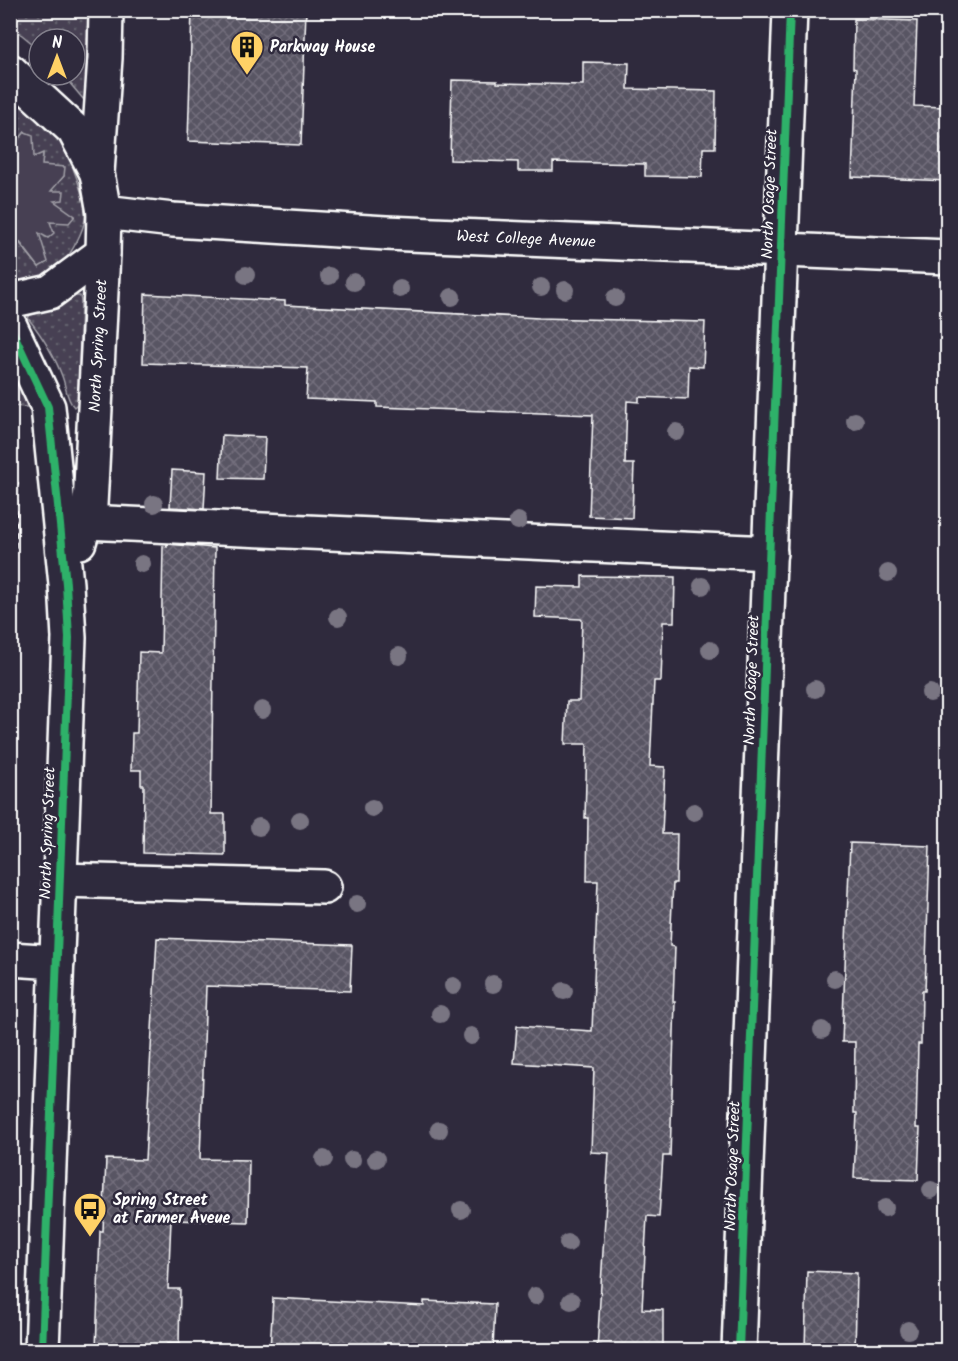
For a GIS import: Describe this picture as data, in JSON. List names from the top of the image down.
{
  "streets": {
    "street": ["North Osage Street", "West College Avenue", "North Spring Street"]
  },
  "crossings": [
    ["North Osage Street", "West College Avenue"],
    ["West College Avenue", "North Spring Street"]
  ],
  "places": {
    "building": ["Parkway House"],
    "bus stop": ["Spring Street at Farmer Aveue"]
  },
  "north": "top"
}
